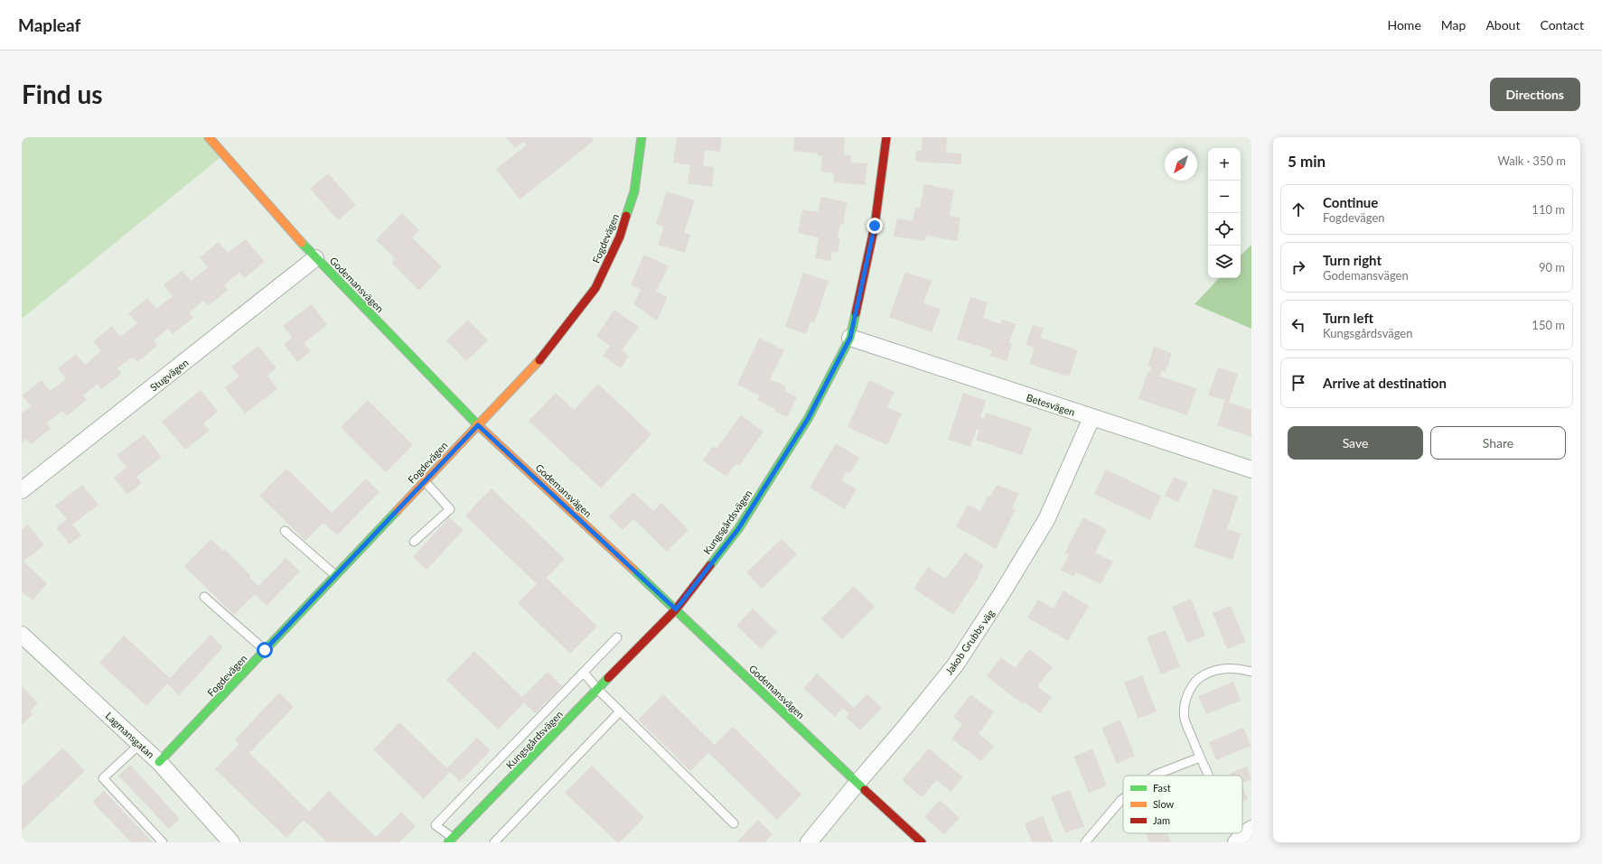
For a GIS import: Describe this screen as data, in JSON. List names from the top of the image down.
{
  "streets": {
    "street": [
      "Fogdevägen",
      "Godemansvägen",
      "Stugvägen",
      "Betesvägen",
      "Kungsgårdsvägen",
      "Jakob Grubbs väg",
      "Lagmansgatan"
    ]
  },
  "crossings": [
    ["Fogdevägen", "Godemansvägen"],
    ["Fogdevägen", "Lagmansgatan"],
    ["Godemansvägen", "Stugvägen"],
    ["Godemansvägen", "Kungsgårdsvägen"],
    ["Godemansvägen", "Jakob Grubbs väg"],
    ["Betesvägen", "Kungsgårdsvägen"],
    ["Betesvägen", "Jakob Grubbs väg"]
  ],
  "legend": ["Fast", "Slow", "Jam"],
  "north": "bottom left",
  "page": {
    "header": "Mapleaf",
    "nav": [
      "Home",
      "Map",
      "About",
      "Contact"
    ],
    "buttons": [
      "Directions",
      ["Save", "Share"]
    ],
    "title": "Find us",
    "heading": ["5 min", "Walk · 350 m"],
    "map_buttons": ["+", "−"],
    "list": [
      ["Continue", "Fogdevägen", "110 m"],
      ["Turn right", "Godemansvägen", "90 m"],
      ["Turn left", "Kungsgårdsvägen", "150 m"],
      "Arrive at destination"
    ]
  }
}
